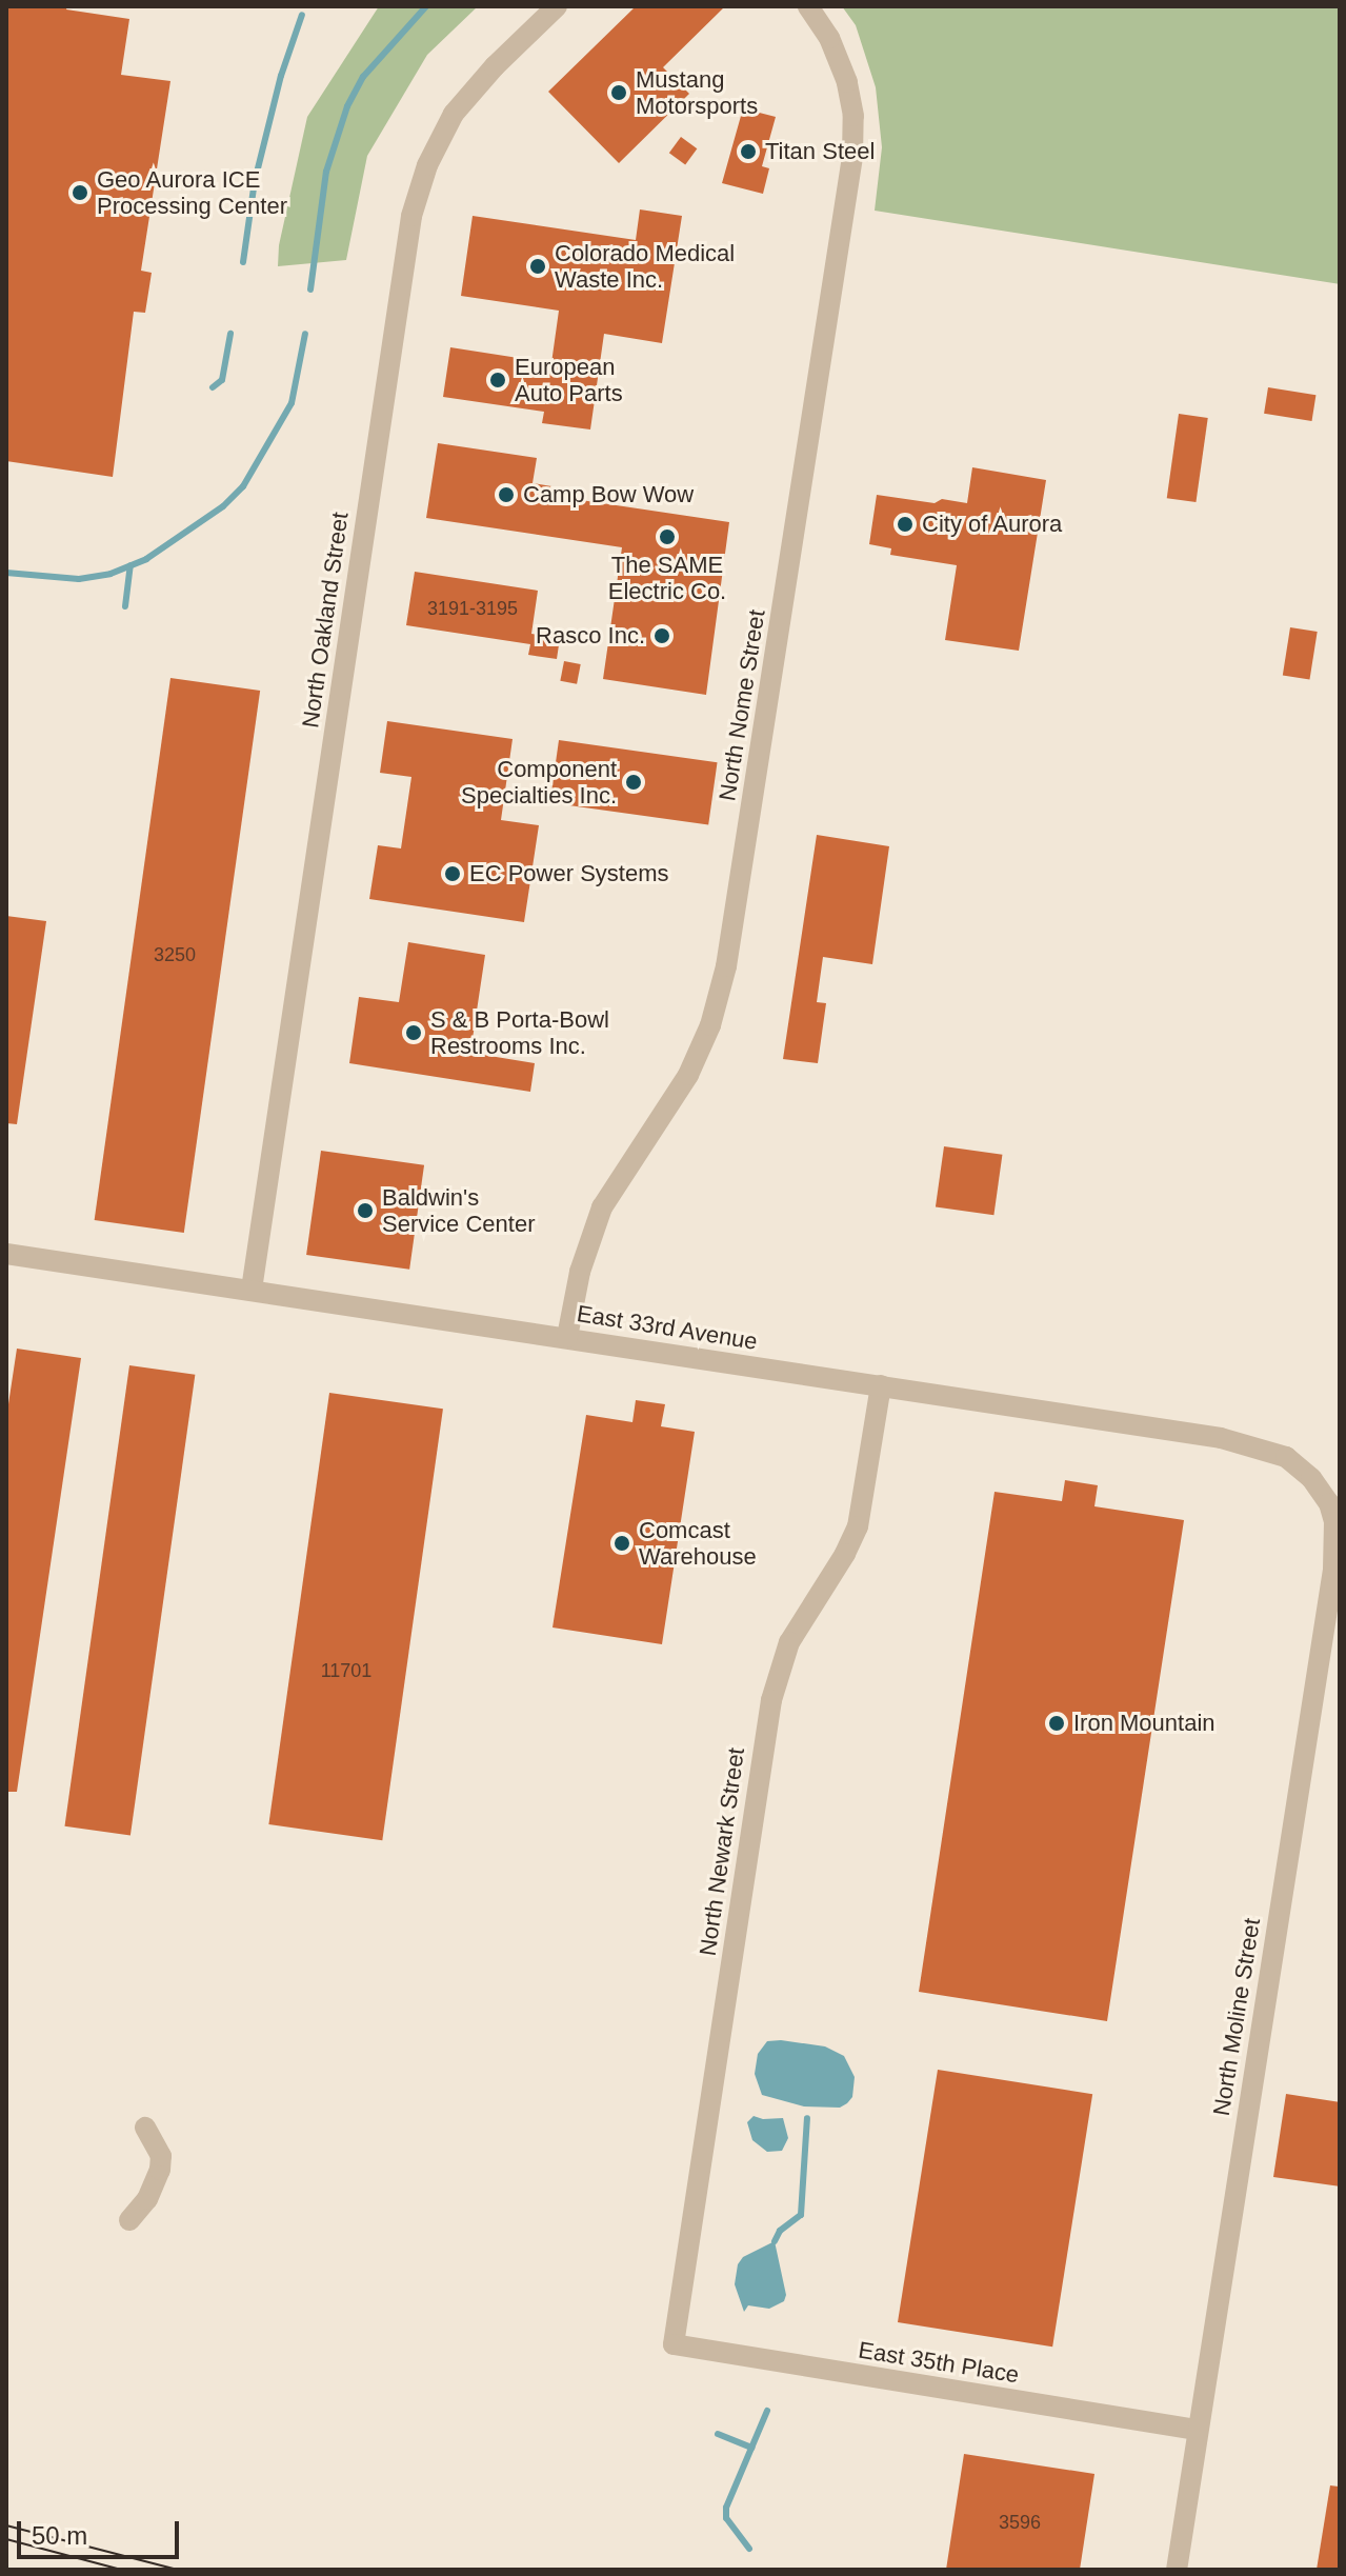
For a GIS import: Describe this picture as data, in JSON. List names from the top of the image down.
{
  "streets": {
    "street": [
      "North Oakland Street",
      "North Nome Street",
      "East 33rd Avenue",
      "North Newark Street",
      "North Moline Street",
      "East 35th Place"
    ]
  },
  "crossings": [
    ["North Oakland Street", "East 33rd Avenue"],
    ["North Nome Street", "East 33rd Avenue"],
    ["East 33rd Avenue", "North Newark Street"],
    ["East 33rd Avenue", "North Moline Street"],
    ["North Newark Street", "East 35th Place"],
    ["North Moline Street", "East 35th Place"]
  ],
  "places": [
    "Mustang Motorsports",
    "Titan Steel",
    "Geo Aurora ICE Processing Center",
    "Colorado Medical Waste Inc.",
    "European Auto Parts",
    "Camp Bow Wow",
    "City of Aurora",
    "The SAME Electric Co.",
    "Rasco Inc.",
    "Component Specialties Inc.",
    "EC Power Systems",
    "S & B Porta-Bowl Restrooms Inc.",
    "Baldwin's Service Center",
    "Comcast Warehouse",
    "Iron Mountain"
  ],
  "house_numbers": [
    "3191-3195",
    "3250",
    "11701",
    "3596"
  ],
  "scale_bar": "50 m"
}
